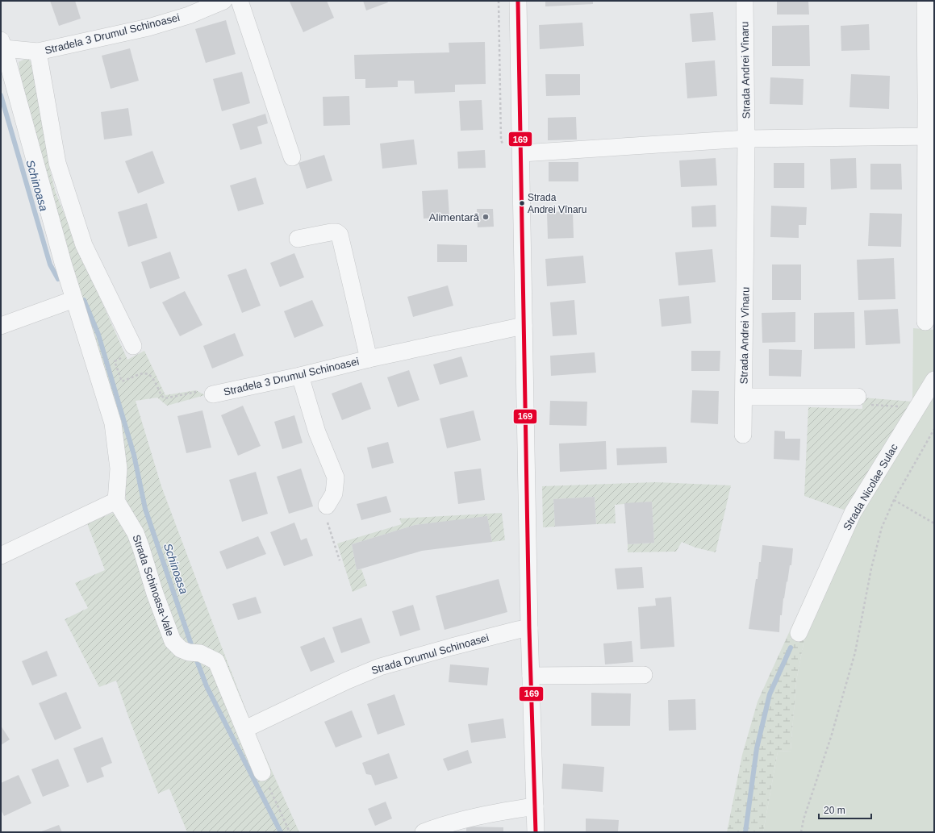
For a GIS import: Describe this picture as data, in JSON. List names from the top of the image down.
{
  "streets": {
    "street": [
      "Stradela 3 Drumul Schinoasei",
      "Strada Andrei Vînaru",
      "Strada Nicolae Sulac",
      "Strada Schinoasa-Vale",
      "Strada Drumul Schinoasei"
    ]
  },
  "crossings": [
    ["Strada Schinoasa-Vale", "Strada Drumul Schinoasei"]
  ],
  "water": ["Schinoasa"],
  "places": ["Strada Andrei Vînaru", "Alimentară"],
  "lines": ["transit line 169"],
  "scale_bar": "20 m"
}
